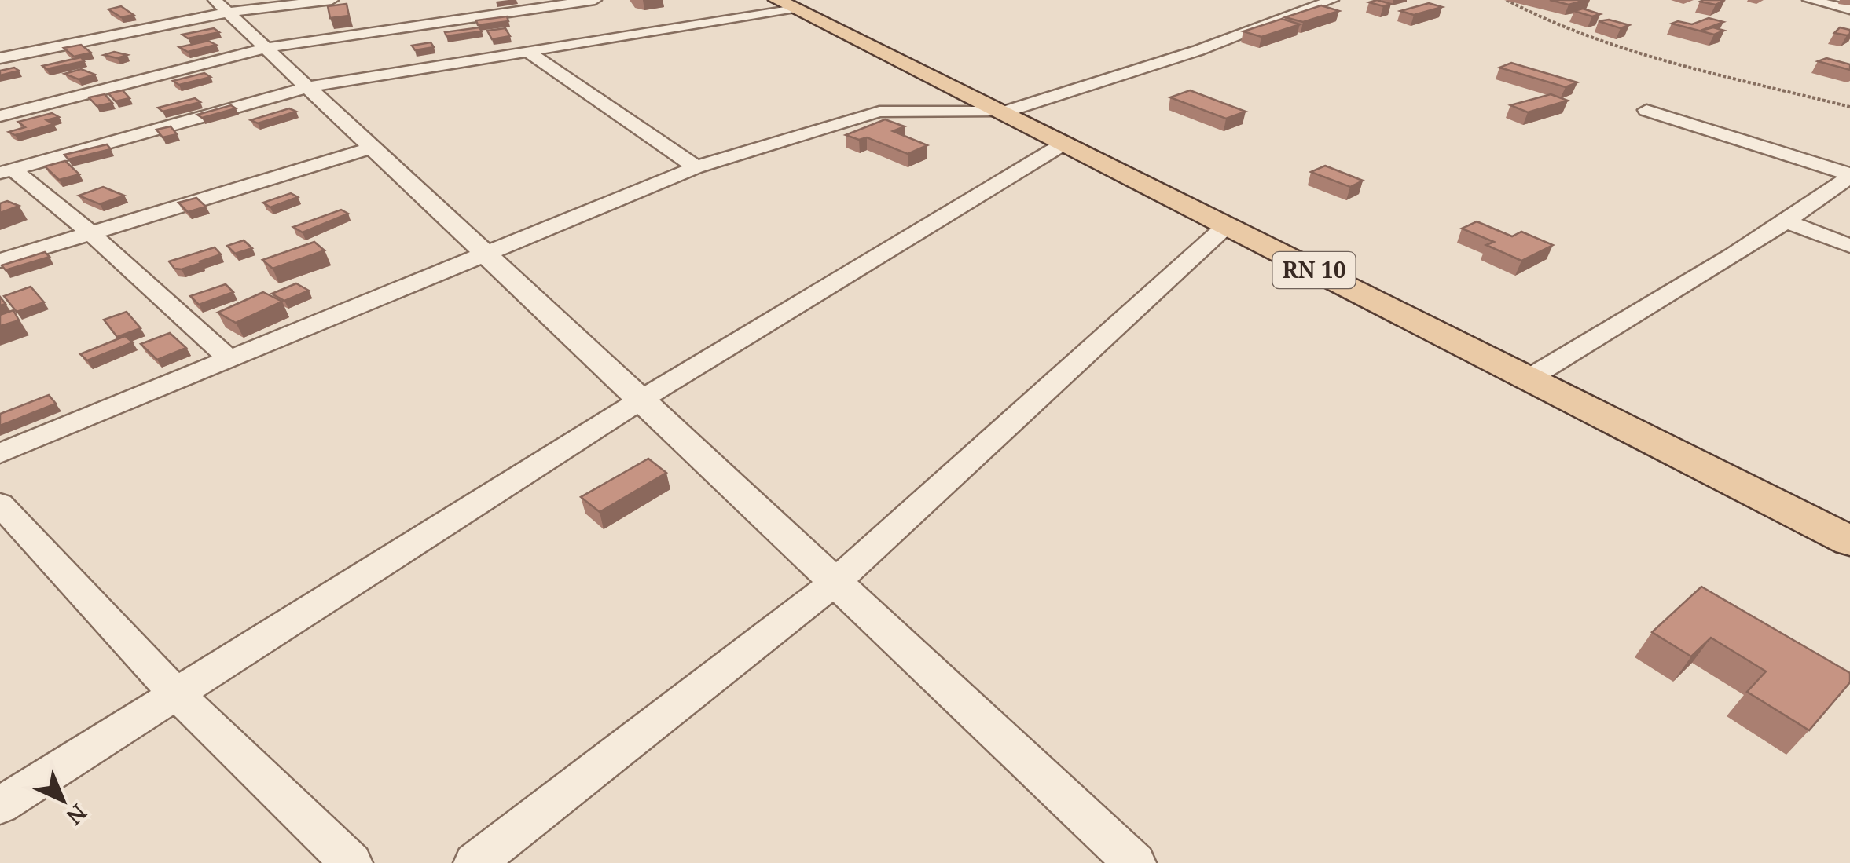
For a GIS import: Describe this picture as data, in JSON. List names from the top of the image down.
{
  "streets": {
    "main road": ["RN 10"]
  },
  "north": "bottom right"
}
